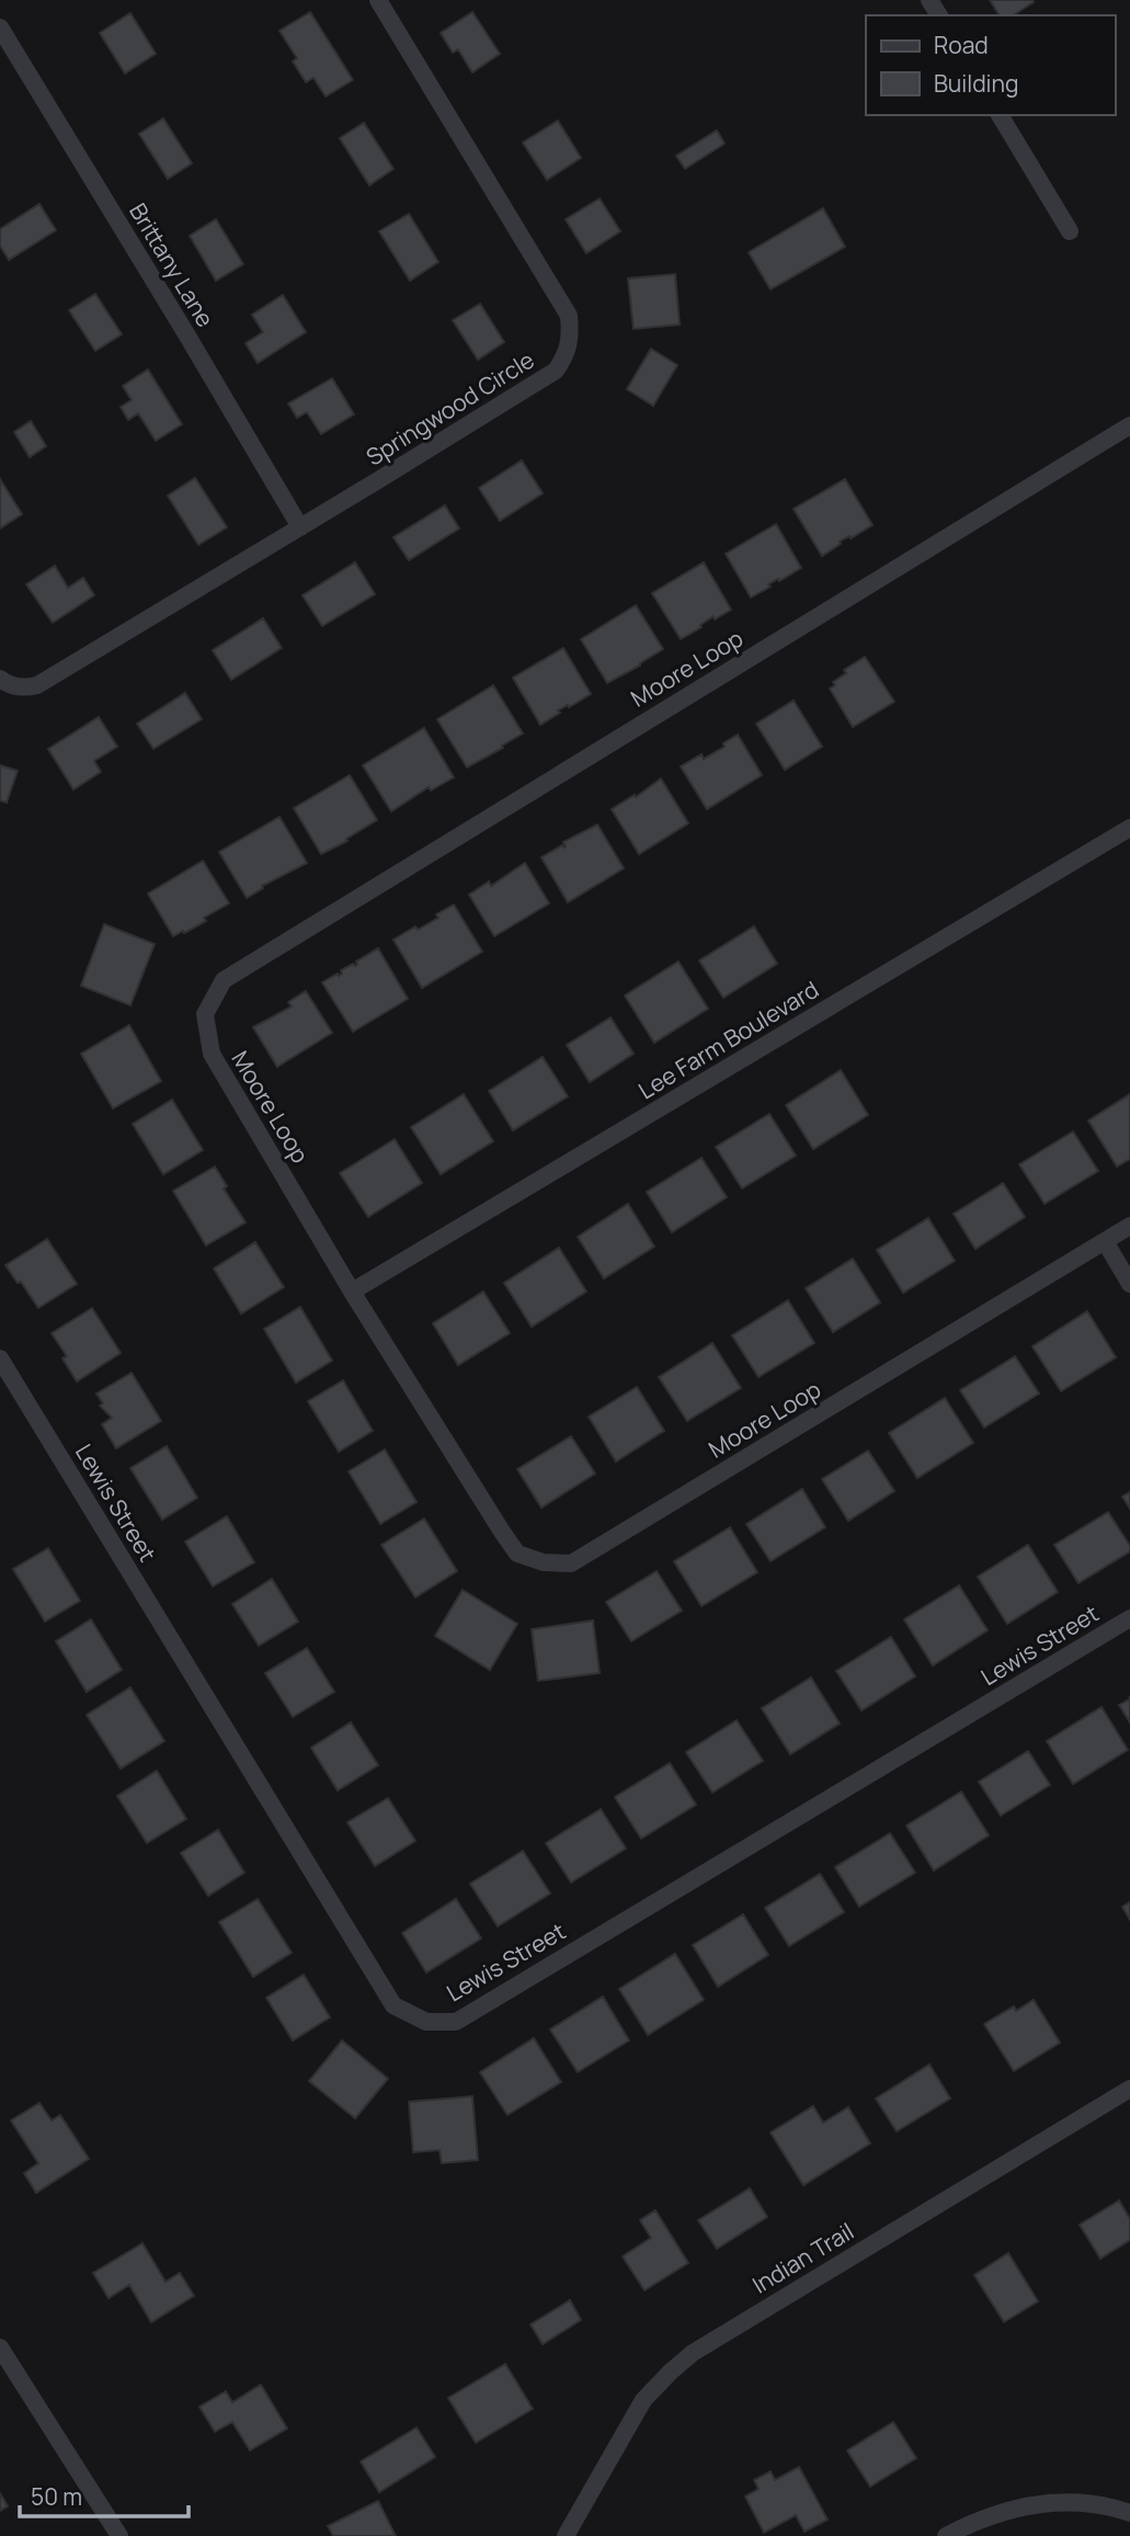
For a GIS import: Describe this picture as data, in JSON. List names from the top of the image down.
{
  "streets": {
    "street": [
      "Brittany Lane",
      "Springwood Circle",
      "Moore Loop",
      "Lee Farm Boulevard",
      "Lewis Street",
      "Indian Trail"
    ]
  },
  "crossings": [
    ["Brittany Lane", "Springwood Circle"],
    ["Moore Loop", "Lee Farm Boulevard"]
  ],
  "legend": ["Road", "Building"],
  "scale_bar": "50 m"
}
